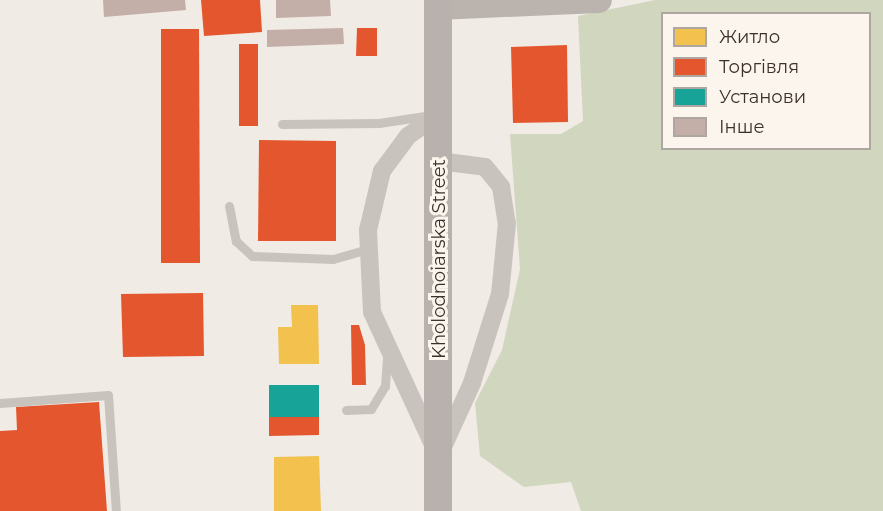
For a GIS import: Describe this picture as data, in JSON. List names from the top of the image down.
{
  "streets": {
    "main road": ["Kholodnoiarska Street"]
  },
  "legend": [
    "Житло",
    "Торгівля",
    "Установи",
    "Інше"
  ]
}
